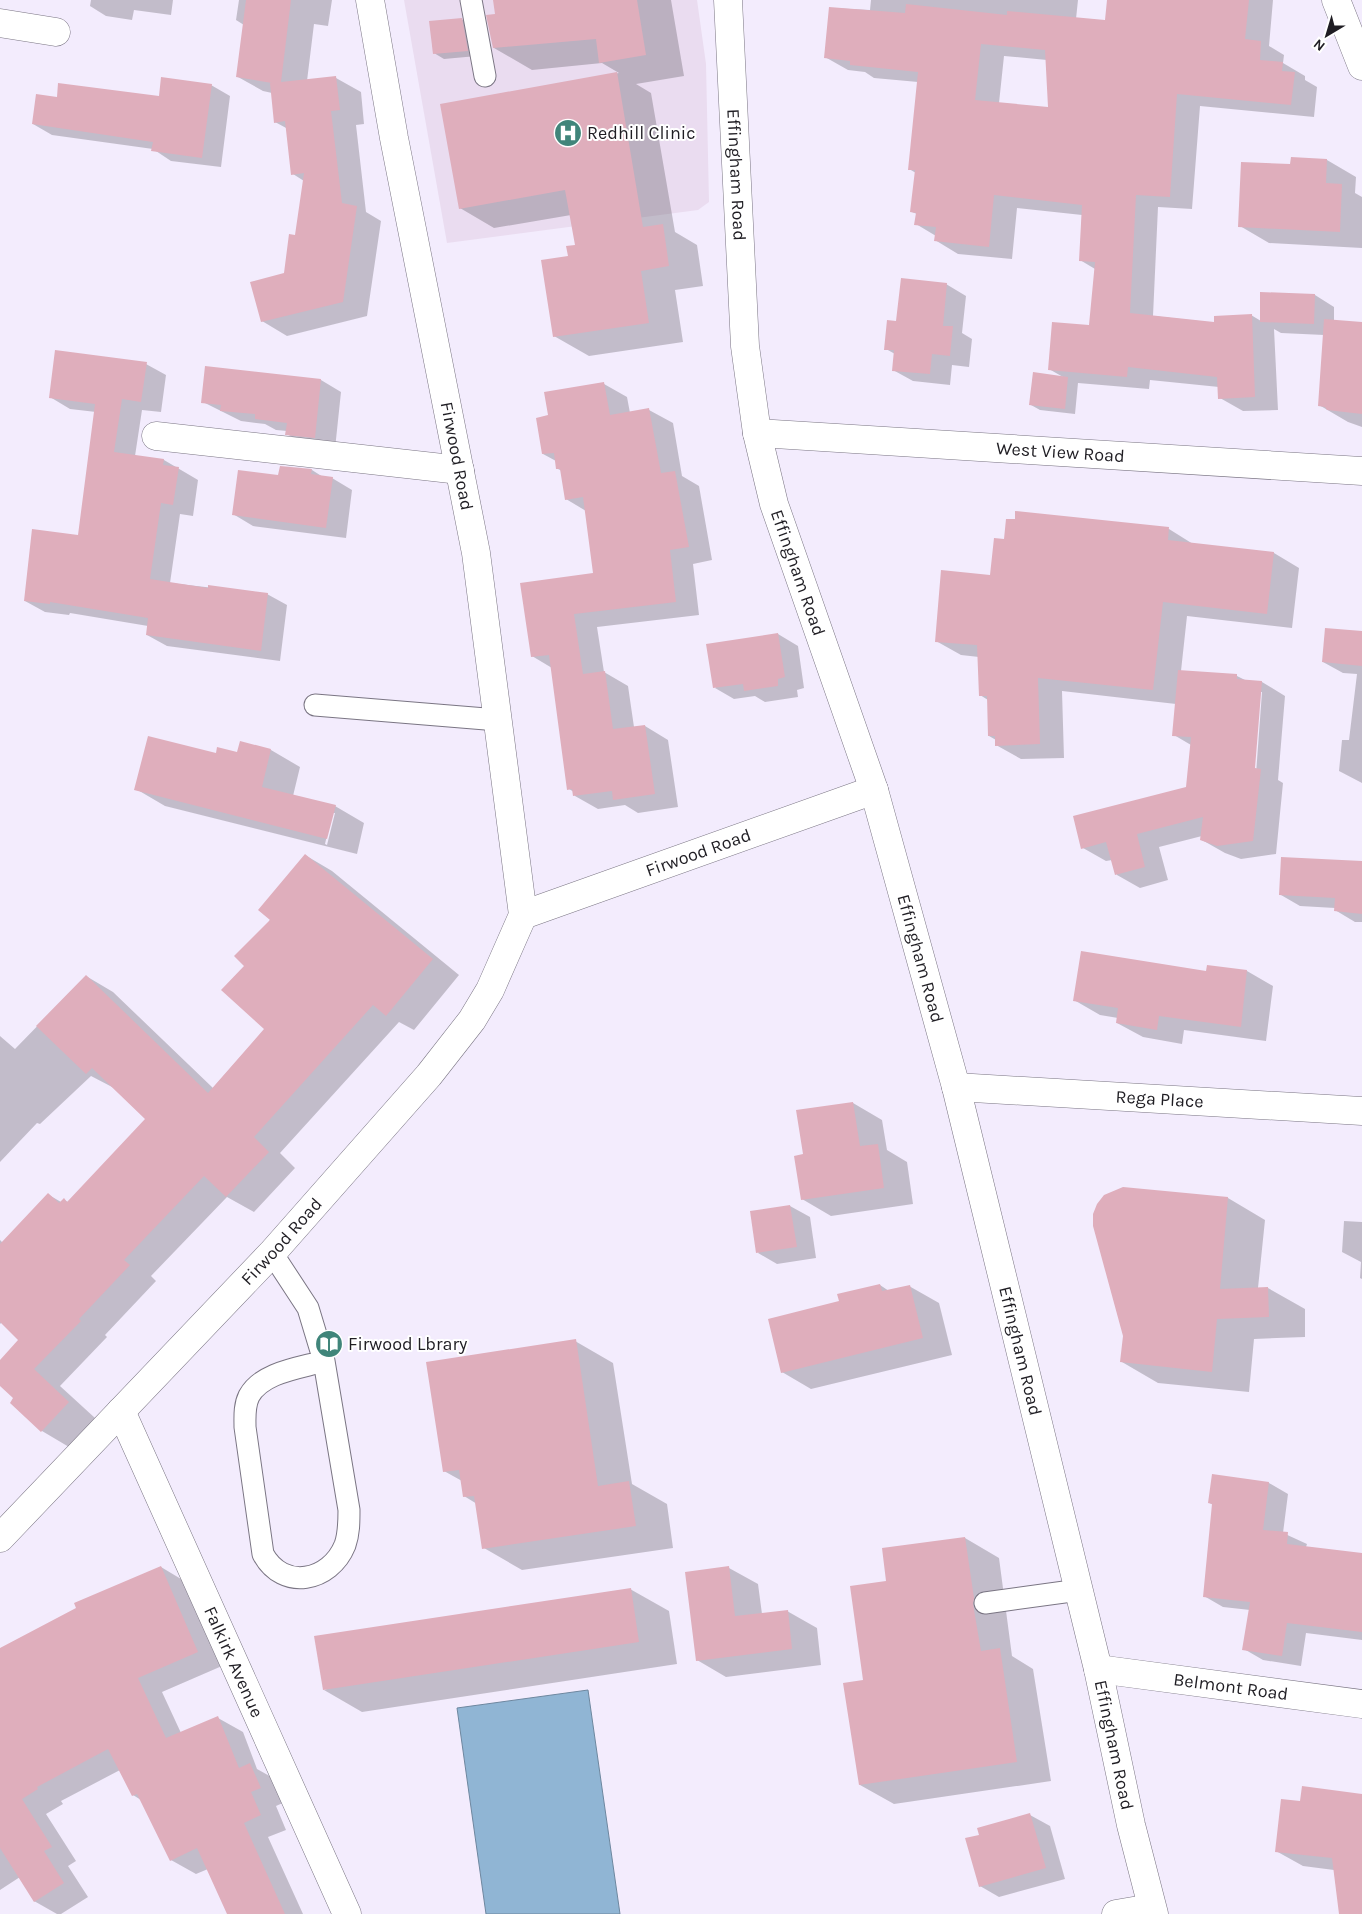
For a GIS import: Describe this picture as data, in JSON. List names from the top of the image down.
{
  "streets": {
    "street": [
      "Effingham Road",
      "West View Road",
      "Firwood Road",
      "Rega Place",
      "Falkirk Avenue",
      "Belmont Road"
    ]
  },
  "crossings": [
    ["Effingham Road", "West View Road"],
    ["Effingham Road", "Firwood Road"],
    ["Effingham Road", "Rega Place"],
    ["Effingham Road", "Belmont Road"],
    ["Firwood Road", "Falkirk Avenue"]
  ],
  "places": {
    "hospital": ["Redhill Clinic"],
    "library": ["Firwood Lbrary"]
  },
  "north": "bottom left"
}
